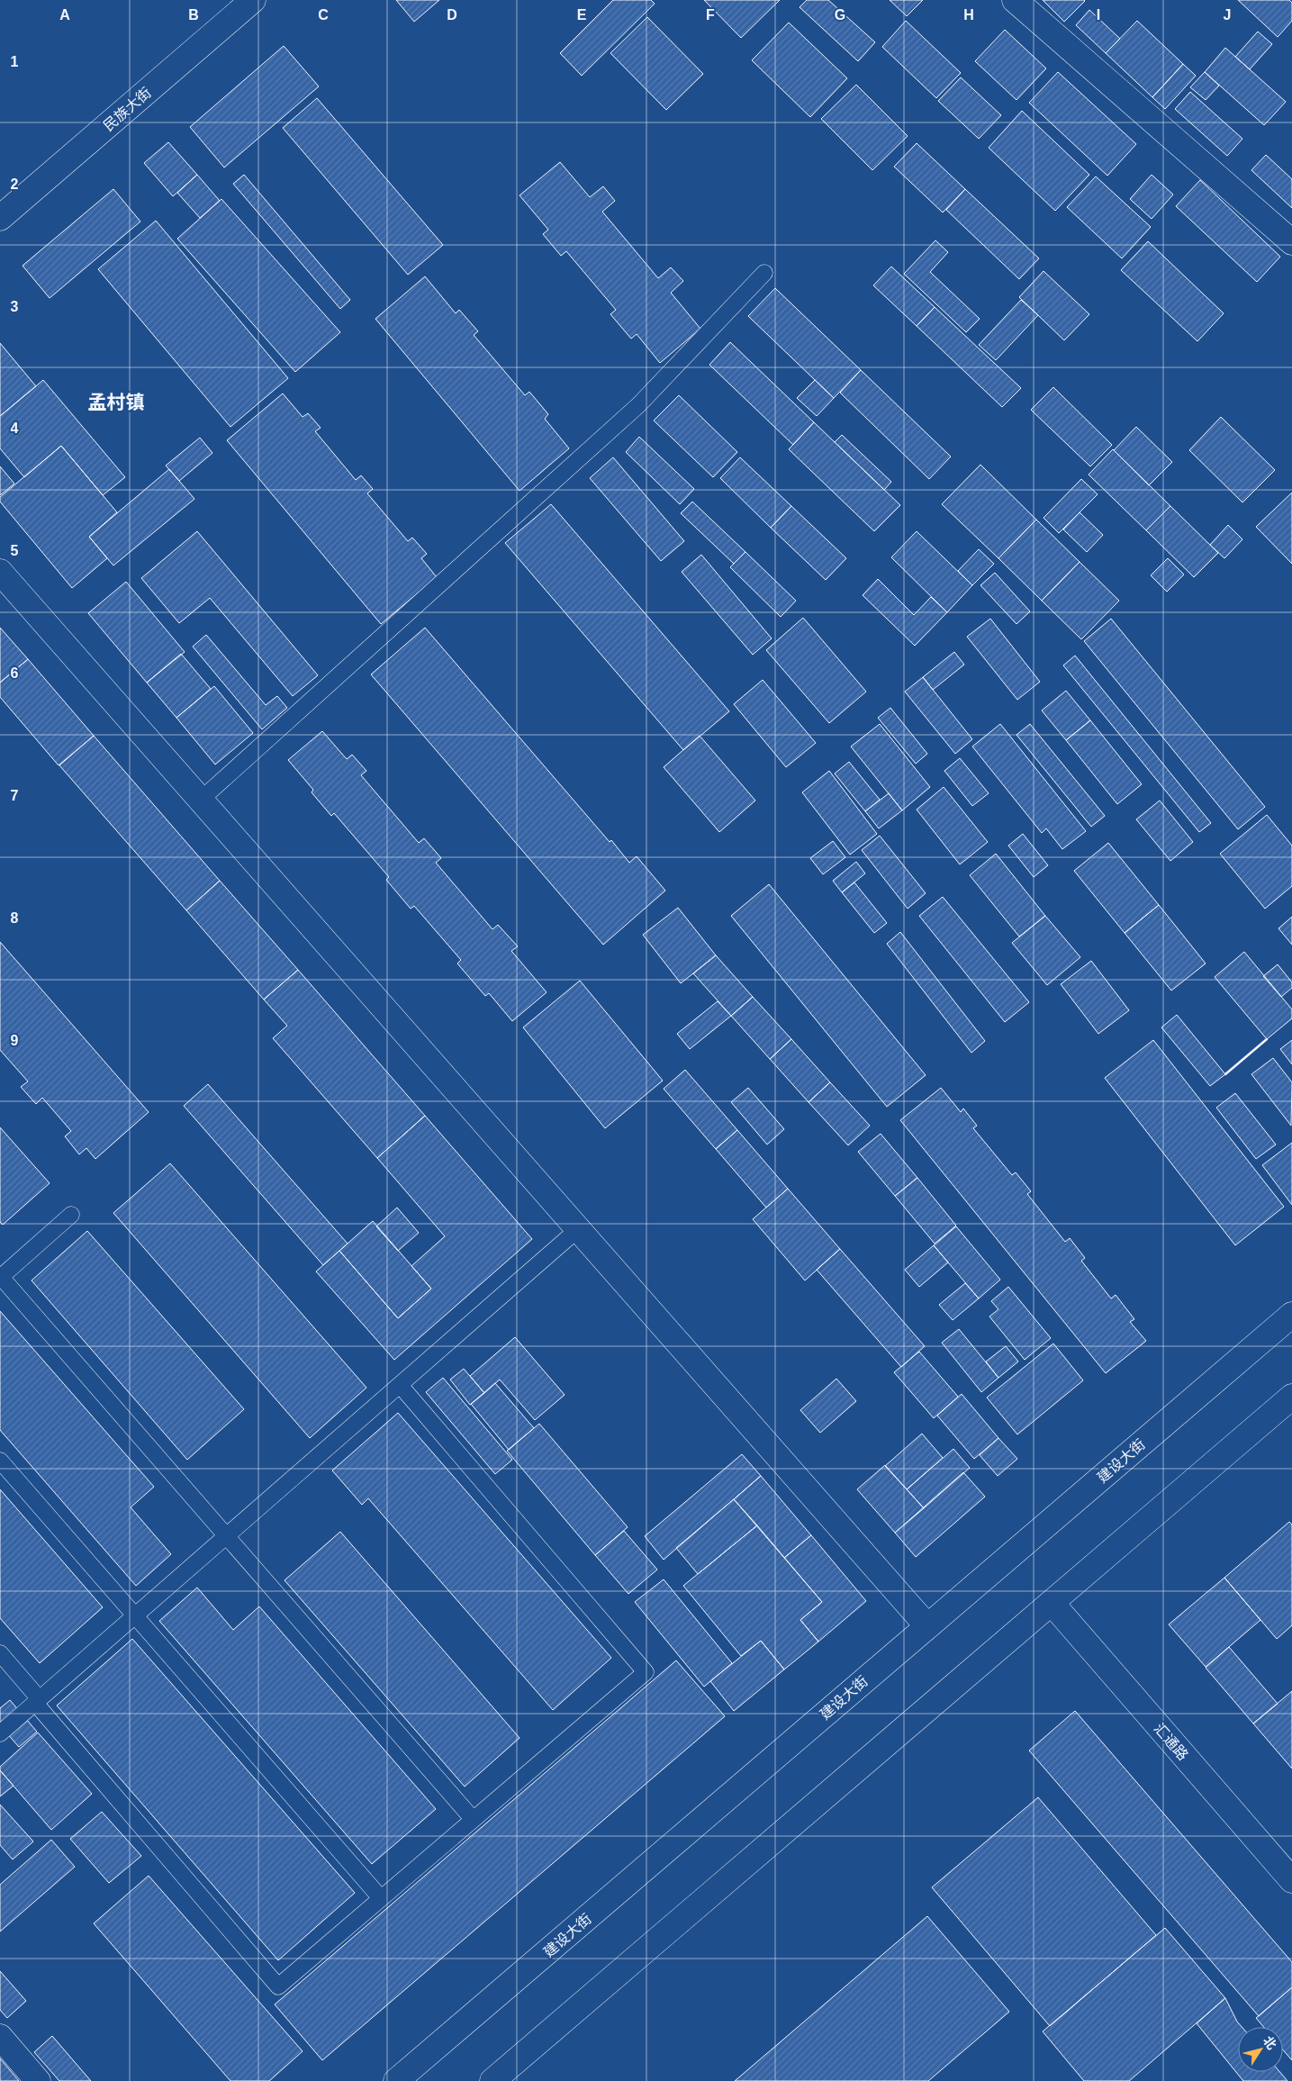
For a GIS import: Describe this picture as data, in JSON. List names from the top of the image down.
{
  "streets": {
    "main road": ["民族大街", "建设大街", "汇通路"]
  },
  "districts": ["孟村镇"],
  "north": "top right",
  "grid": {
    "columns": [
      "A",
      "B",
      "C",
      "D",
      "E",
      "F",
      "G",
      "H",
      "I",
      "J"
    ],
    "rows": [
      "1",
      "2",
      "3",
      "4",
      "5",
      "6",
      "7",
      "8",
      "9"
    ]
  }
}
